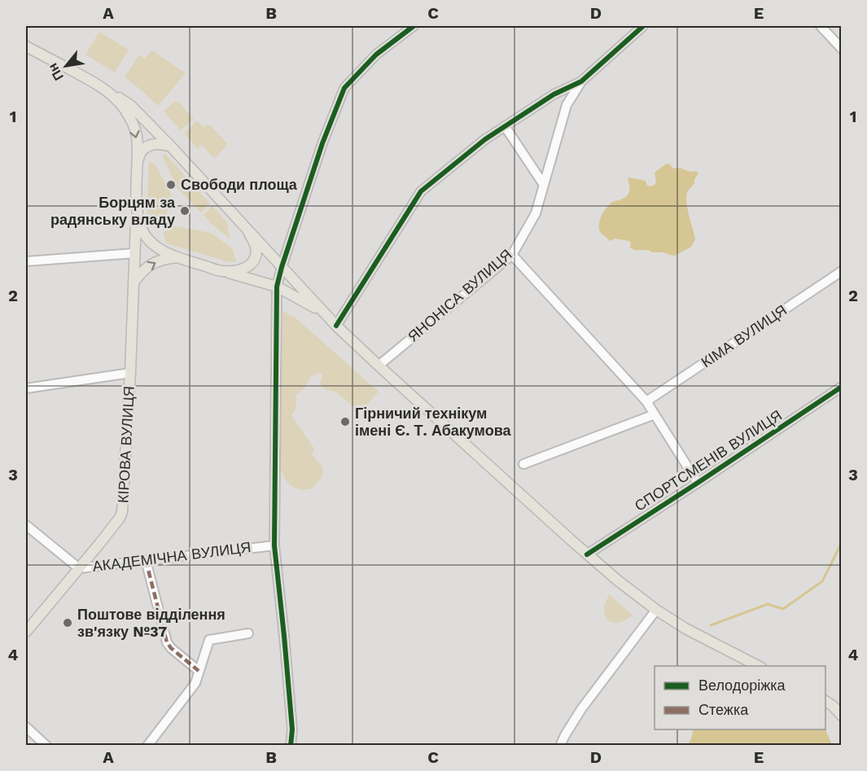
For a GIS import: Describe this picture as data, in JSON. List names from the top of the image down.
{
  "streets": {
    "main road": ["КІРОВА ВУЛИЦЯ"],
    "street": [
      "ЯНОНІСА ВУЛИЦЯ",
      "КІМА ВУЛИЦЯ",
      "СПОРТСМЕНІВ ВУЛИЦЯ",
      "АКАДЕМІЧНА ВУЛИЦЯ"
    ]
  },
  "crossings": [
    ["КІРОВА ВУЛИЦЯ", "АКАДЕМІЧНА ВУЛИЦЯ"]
  ],
  "places": [
    "Свободи площа",
    "Борцям за радянську владу",
    "Гірничий технікум імені Є. Т. Абакумова",
    "Поштове відділення зв'язку №37"
  ],
  "legend": ["Велодоріжка", "Стежка"],
  "north": "bottom left",
  "grid": {
    "columns": [
      "A",
      "B",
      "C",
      "D",
      "E"
    ],
    "rows": [
      "1",
      "2",
      "3",
      "4"
    ]
  }
}
